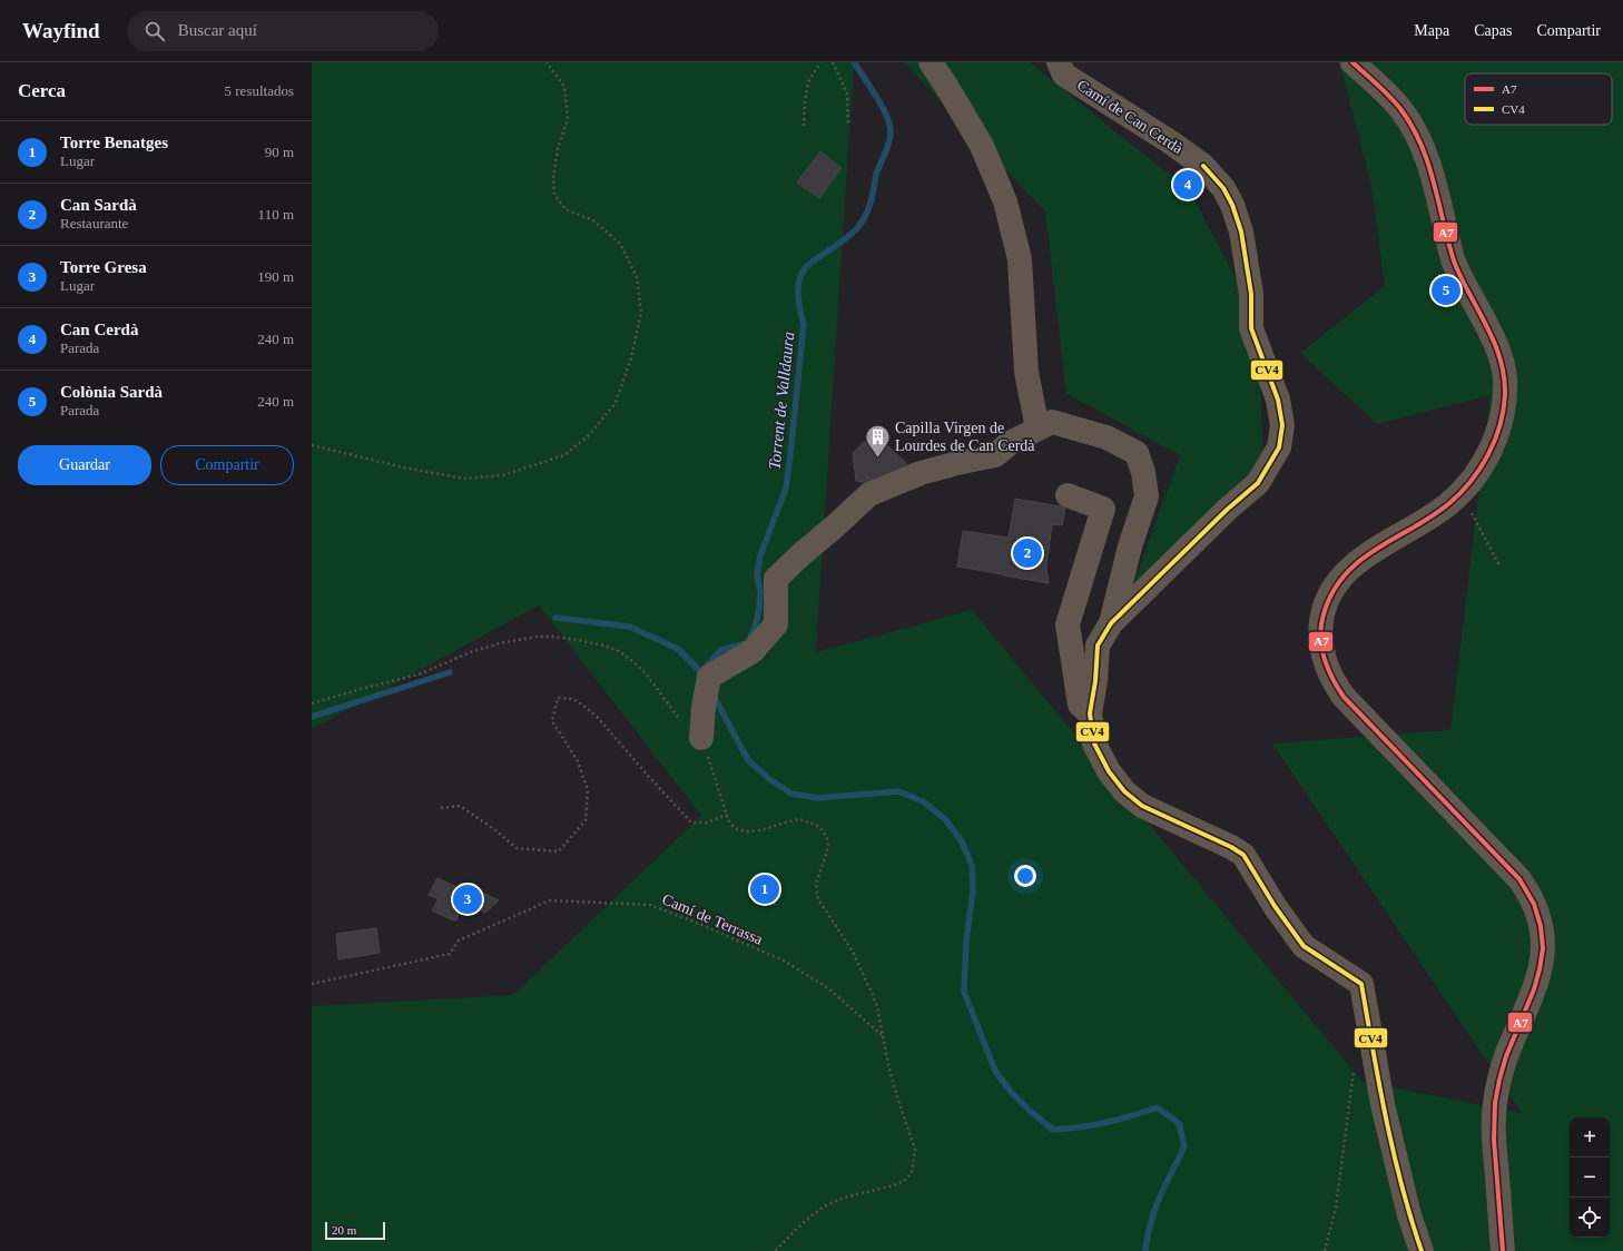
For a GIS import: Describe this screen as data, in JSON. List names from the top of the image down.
{
  "streets": {
    "street": ["Camí de Can Cerdà"],
    "path": ["Camí de Terrassa"]
  },
  "water": ["Torrent de Valldaura"],
  "places": {
    "building": ["Capilla Virgen de Lourdes de Can Cerdà"]
  },
  "lines": ["transit line A7", "transit line CV4"],
  "legend": ["A7", "CV4"],
  "scale_bar": "20 m",
  "page": {
    "header": "Wayfind",
    "search": "Buscar aquí",
    "nav": ["Mapa", "Capas", "Compartir"],
    "heading": ["Cerca", "5 resultados"],
    "list": [
      {
        "mark": "1",
        "name": "Torre Benatges",
        "note": "Lugar",
        "value": "90 m"
      },
      {
        "mark": "2",
        "name": "Can Sardà",
        "note": "Restaurante",
        "value": "110 m"
      },
      {
        "mark": "3",
        "name": "Torre Gresa",
        "note": "Lugar",
        "value": "190 m"
      },
      {
        "mark": "4",
        "name": "Can Cerdà",
        "note": "Parada",
        "value": "240 m"
      },
      {
        "mark": "5",
        "name": "Colònia Sardà",
        "note": "Parada",
        "value": "240 m"
      }
    ],
    "pins": [
      "4",
      "5",
      "2",
      "1",
      "3"
    ],
    "buttons": ["Guardar", "Compartir"],
    "map_buttons": ["+", "−"],
    "scale": "20 m"
  }
}
